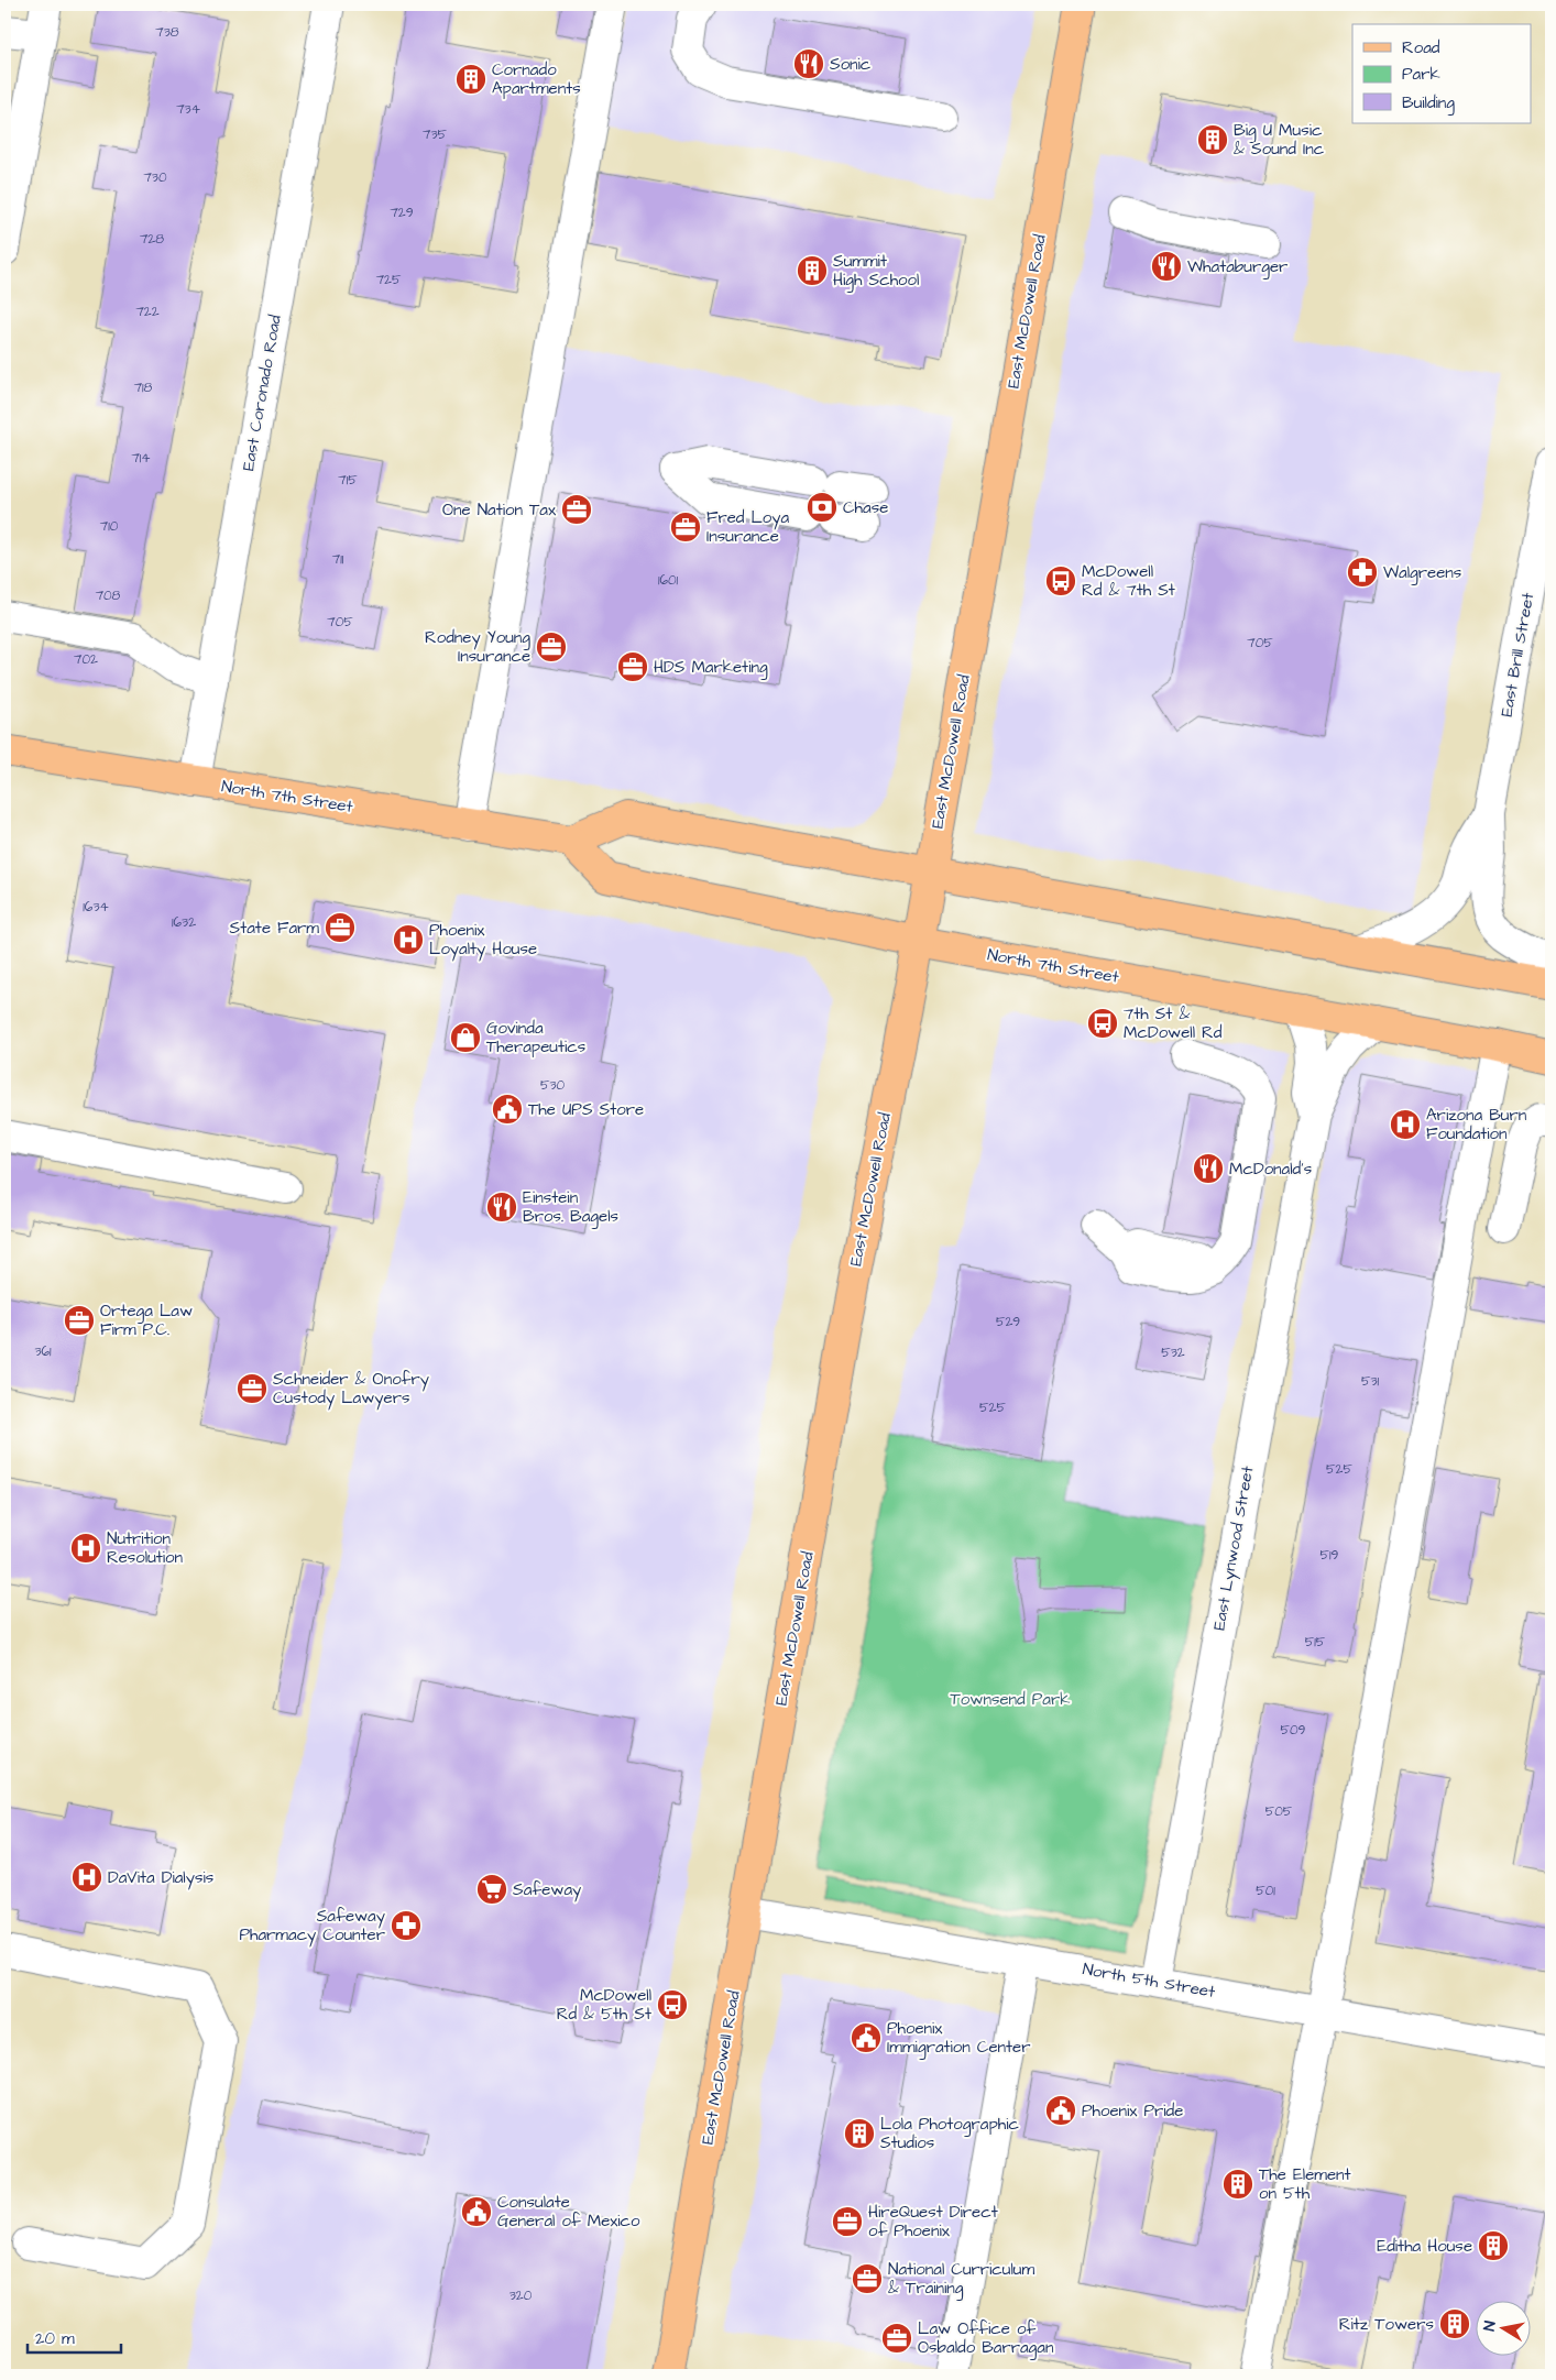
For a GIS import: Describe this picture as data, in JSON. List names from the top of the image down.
{
  "streets": {
    "main road": ["East McDowell Road", "North 7th Street"],
    "street": [
      "East Coronado Road",
      "East Brill Street",
      "East Lynwood Street",
      "North 5th Street"
    ]
  },
  "crossings": [
    ["East McDowell Road", "North 7th Street"],
    ["East McDowell Road", "North 5th Street"],
    ["East Coronado Road", "North 7th Street"],
    ["North 7th Street", "East Lynwood Street"],
    ["East Lynwood Street", "North 5th Street"]
  ],
  "parks": ["Townsend Park"],
  "places": {
    "restaurant": [
      "Sonic",
      "Whataburger",
      "McDonald's",
      "Einstein Bros. Bagels"
    ],
    "building": [
      "Cornado Apartments",
      "Big U Music & Sound Inc",
      "Summit High School",
      "Lola Photographic Studios",
      "The Element on 5th",
      "Editha House",
      "Ritz Towers"
    ],
    "bank": ["Chase"],
    "office": [
      "One Nation Tax",
      "Fred Loya Insurance",
      "Rodney Young Insurance",
      "HDS Marketing",
      "State Farm",
      "Ortega Law Firm P.C.",
      "Schneider & Onofry Custody Lawyers",
      "HireQuest Direct of Phoenix",
      "National Curriculum & Training",
      "Law Office of Osbaldo Barragan"
    ],
    "pharmacy": ["Walgreens", "Safeway Pharmacy Counter"],
    "bus stop": ["McDowell Rd & 7th St", "7th St & McDowell Rd", "McDowell Rd & 5th St"],
    "hospital": [
      "Phoenix Loyalty House",
      "Arizona Burn Foundation",
      "Nutrition Resolution",
      "DaVita Dialysis"
    ],
    "shop": ["Govinda Therapeutics"],
    "public building": [
      "The UPS Store",
      "Phoenix Immigration Center",
      "Phoenix Pride",
      "Consulate General of Mexico"
    ],
    "supermarket": ["Safeway"]
  },
  "house_numbers": [
    "738",
    "734",
    "735",
    "730",
    "729",
    "728",
    "725",
    "722",
    "718",
    "714",
    "715",
    "710",
    "711",
    "1601",
    "708",
    "705",
    "705",
    "702",
    "1634",
    "1632",
    "530",
    "529",
    "361",
    "532",
    "531",
    "525",
    "525",
    "519",
    "515",
    "509",
    "505",
    "501",
    "320"
  ],
  "legend": ["Road", "Park", "Building"],
  "scale_bar": "20 m",
  "north": "left"
}
